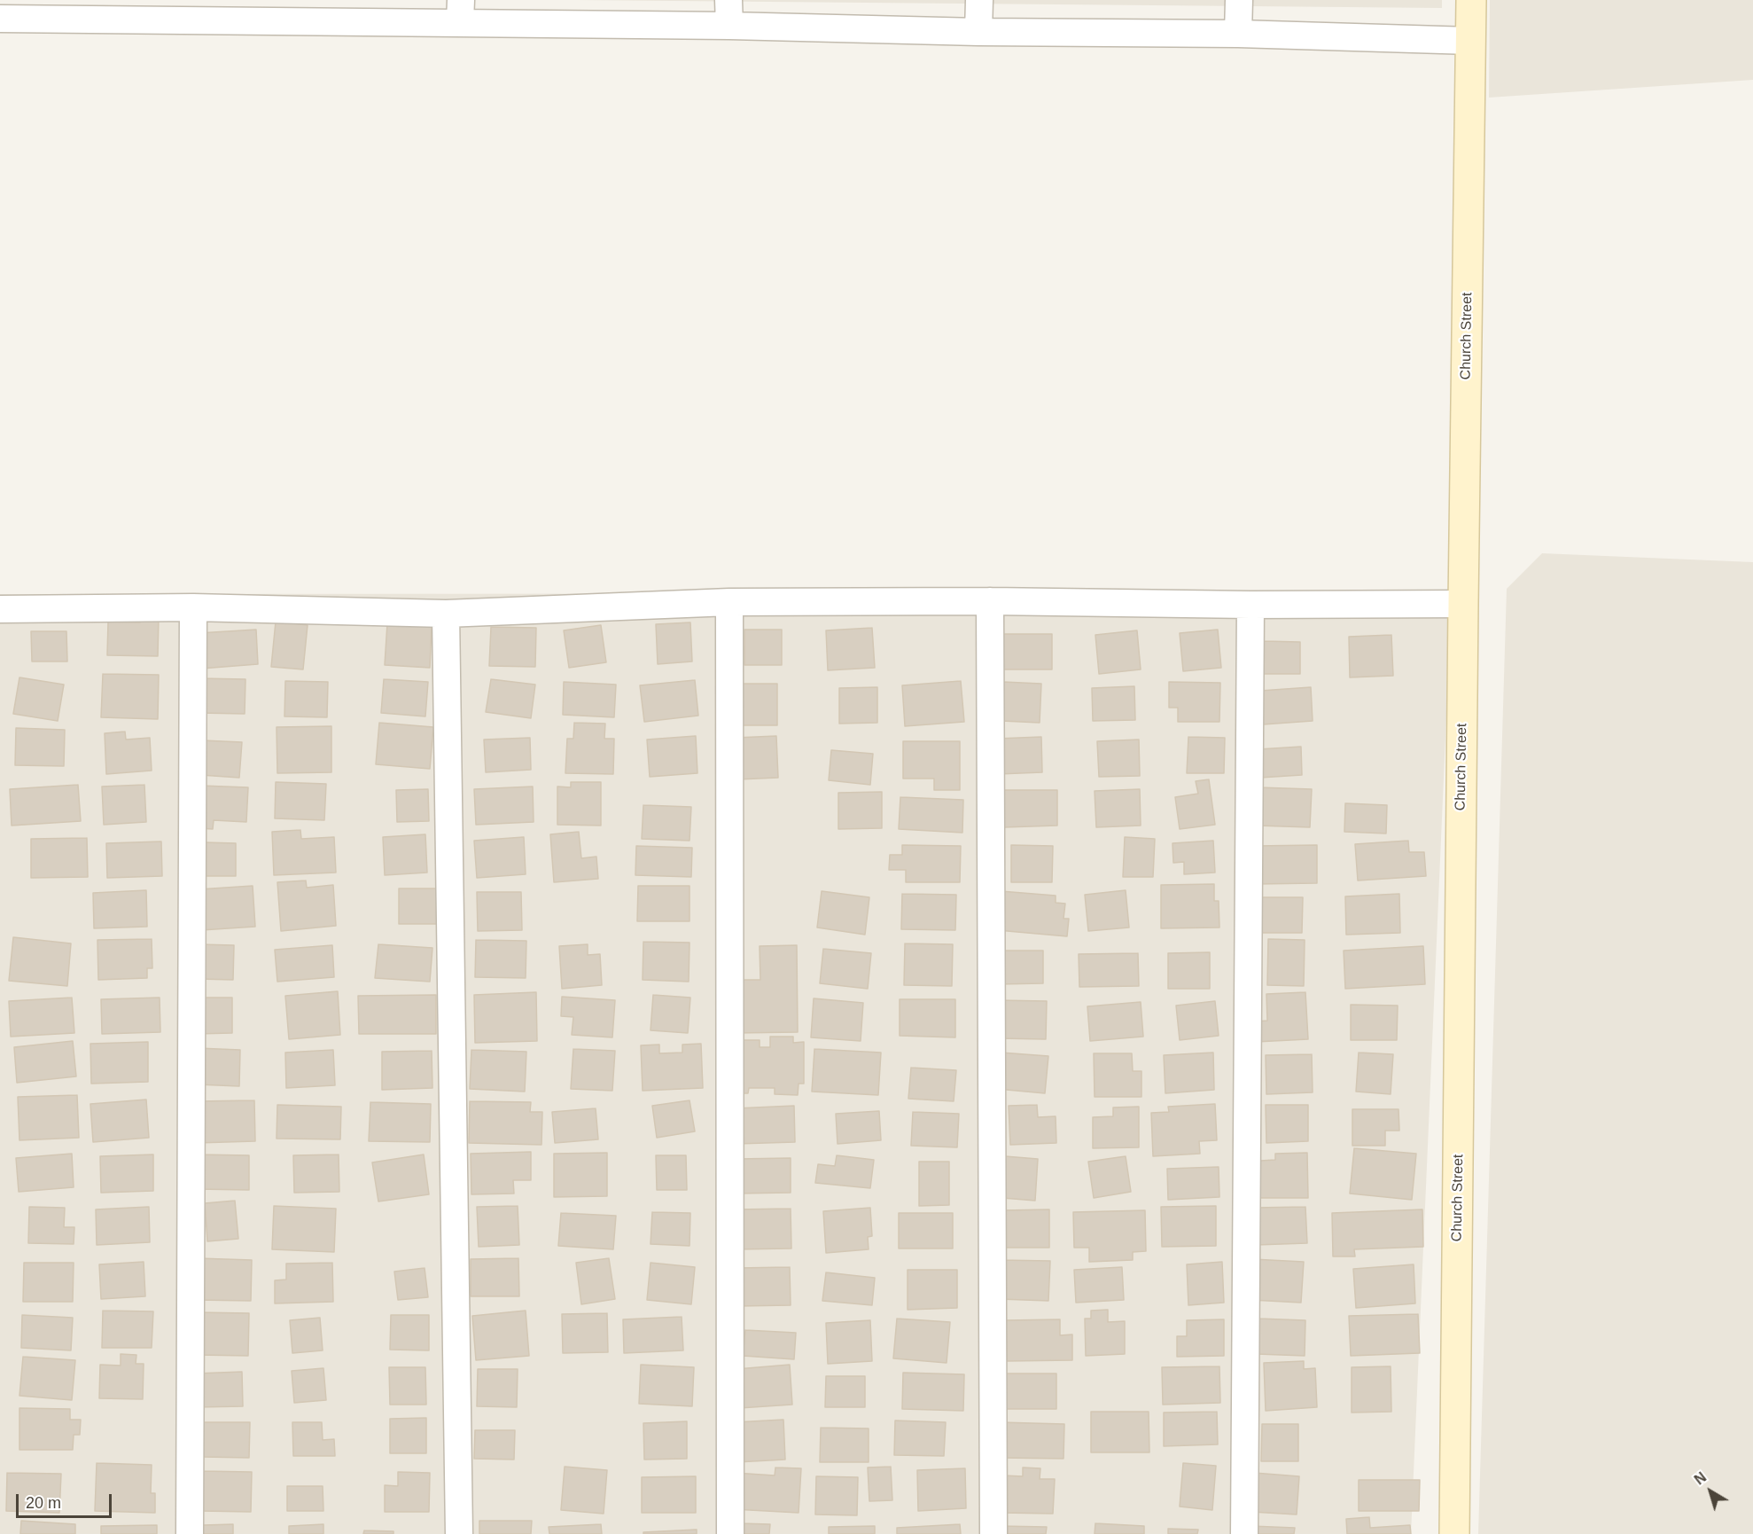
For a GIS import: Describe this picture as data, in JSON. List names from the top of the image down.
{
  "streets": {
    "street": ["Church Street"]
  },
  "scale_bar": "20 m",
  "north": "top left"
}
